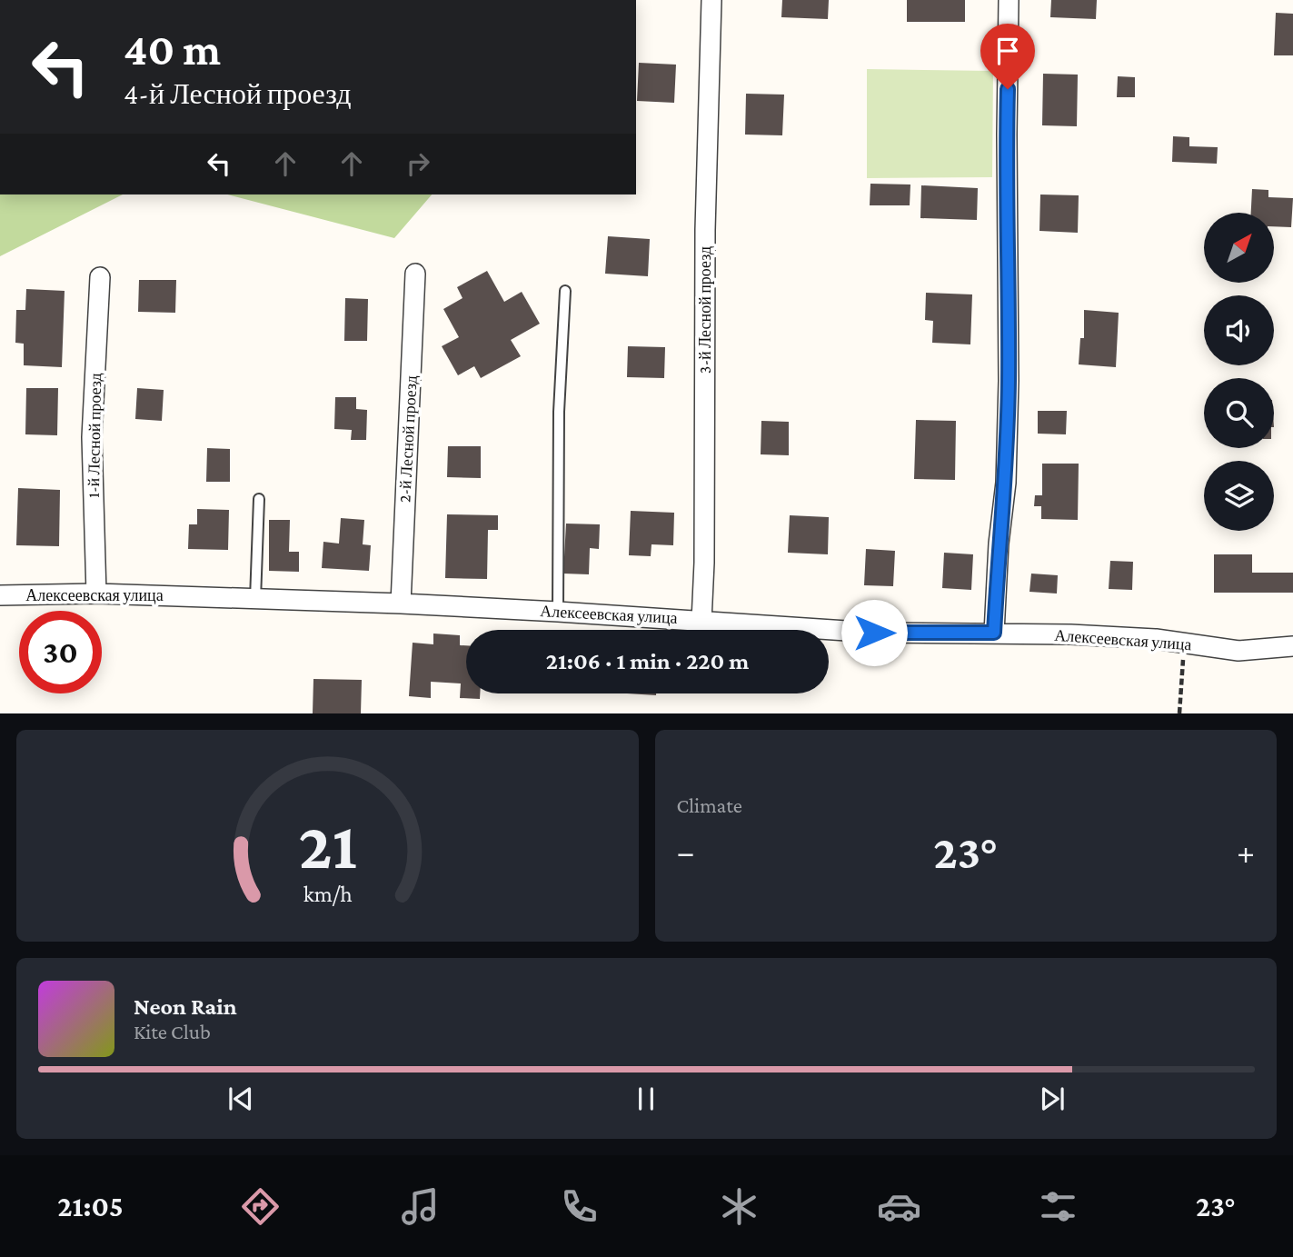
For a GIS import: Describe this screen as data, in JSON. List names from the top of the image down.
{
  "streets": {
    "street": [
      "3-й Лесной проезд",
      "1-й Лесной проезд",
      "2-й Лесной проезд",
      "Алексеевская улица"
    ]
  },
  "crossings": [
    ["3-й Лесной проезд", "Алексеевская улица"],
    ["1-й Лесной проезд", "Алексеевская улица"],
    ["2-й Лесной проезд", "Алексеевская улица"]
  ],
  "north": "top right",
  "page": {
    "turn": ["40 m", "4-й Лесной проезд"],
    "limit": "30",
    "trip": "21:06 · 1 min · 220 m",
    "tile": "Climate",
    "heat": ["−", "23°", "+"],
    "song": ["Neon Rain", "Kite Club"],
    "tabs": ["21:05", "23°"],
    "gauge": ["21", "km/h"]
  }
}
